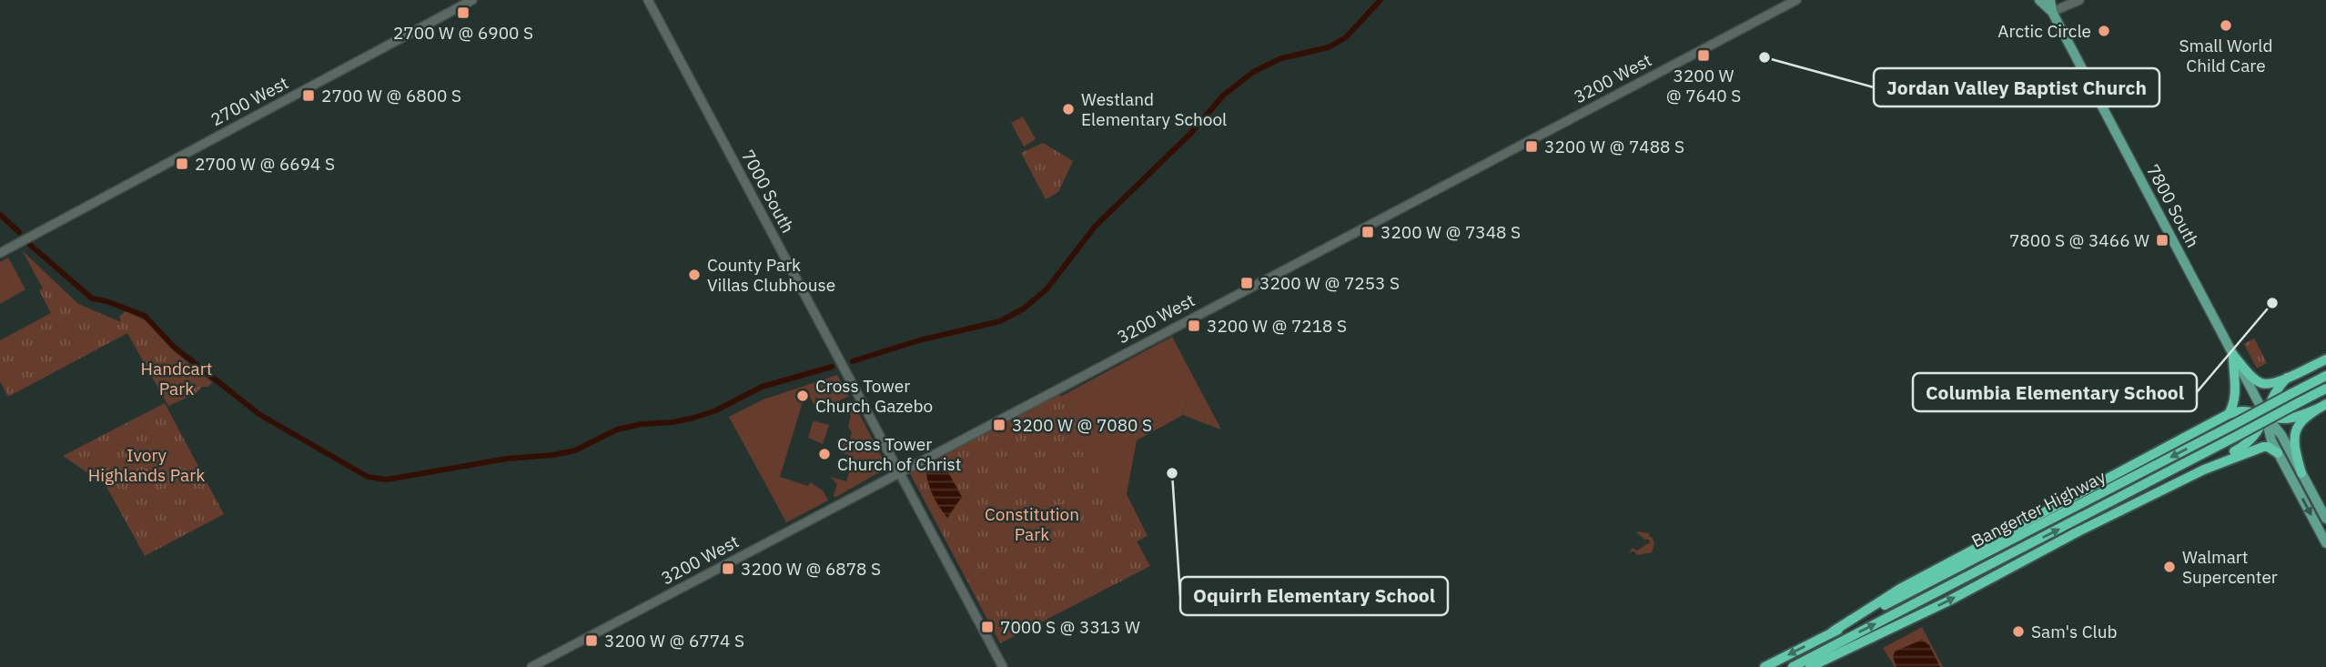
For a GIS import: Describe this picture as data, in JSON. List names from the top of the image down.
{
  "streets": {
    "highway": ["Bangerter Highway"],
    "main road": ["7800 South"],
    "street": ["3200 West", "2700 West", "7000 South"]
  },
  "crossings": [
    ["3200 West", "7000 South"]
  ],
  "parks": ["Handcart Park", "Ivory Highlands Park", "Constitution Park"],
  "places": {
    "transit": [
      "2700 W @ 6900 S",
      "3200 W @ 7640 S",
      "2700 W @ 6800 S",
      "3200 W @ 7488 S",
      "2700 W @ 6694 S",
      "3200 W @ 7348 S",
      "7800 S @ 3466 W",
      "3200 W @ 7253 S",
      "3200 W @ 7218 S",
      "3200 W @ 7080 S",
      "3200 W @ 6878 S",
      "7000 S @ 3313 W",
      "3200 W @ 6774 S"
    ],
    "other": [
      "Small World Child Care",
      "Arctic Circle",
      "Jordan Valley Baptist Church",
      "Westland Elementary School",
      "County Park Villas Clubhouse",
      "Columbia Elementary School",
      "Cross Tower Church Gazebo",
      "Cross Tower Church of Christ",
      "Oquirrh Elementary School",
      "Walmart Supercenter",
      "Sam's Club"
    ]
  }
}
